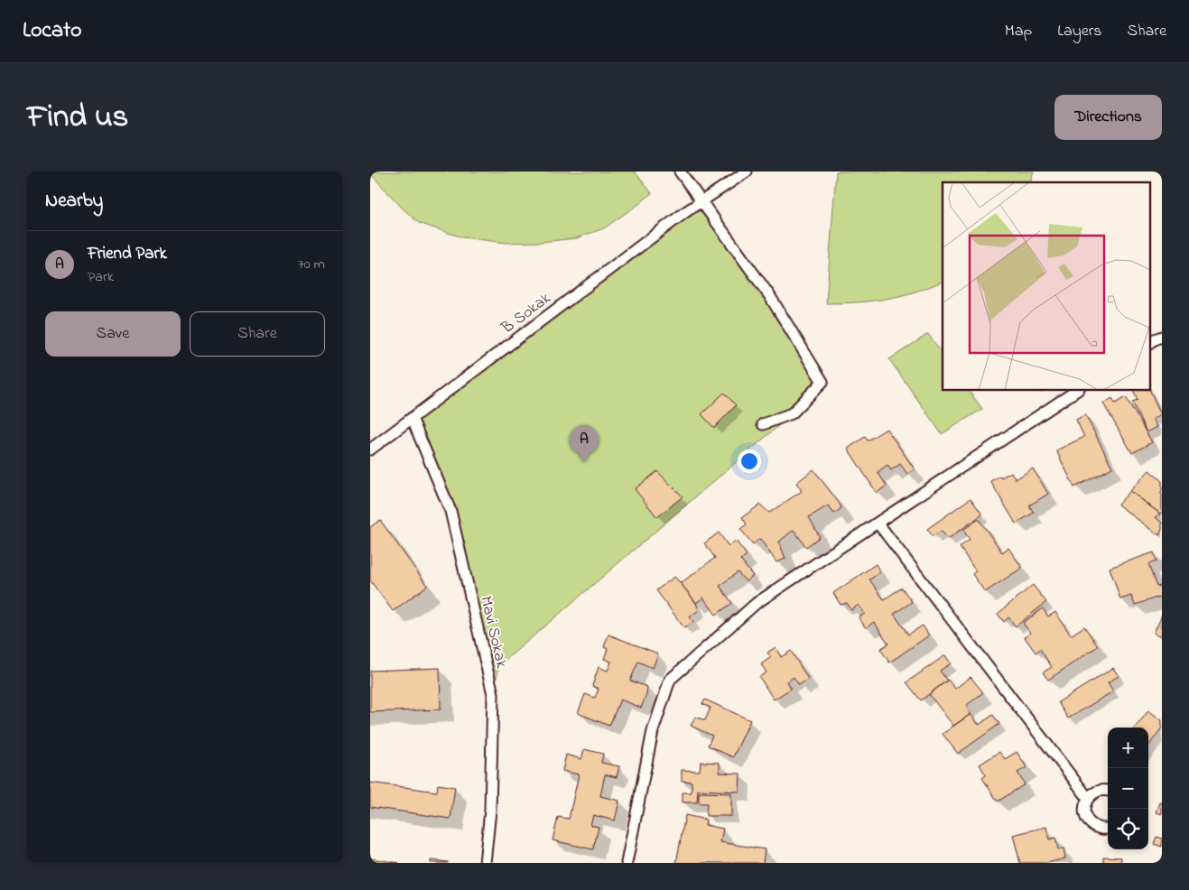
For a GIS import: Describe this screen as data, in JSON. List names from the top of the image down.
{
  "streets": {
    "lane": ["B Sokak", "Mavi Sokak"]
  },
  "crossings": [
    ["B Sokak", "Mavi Sokak"]
  ],
  "page": {
    "header": "Locato",
    "nav": ["Map", "Layers", "Share"],
    "title": "Find us",
    "buttons": [
      "Directions",
      ["Save", "Share"]
    ],
    "heading": "Nearby",
    "list": [
      {
        "mark": "A",
        "name": "Friend Park",
        "note": "Park",
        "value": "70 m"
      }
    ],
    "pins": "A",
    "map_buttons": ["+", "−"]
  }
}
